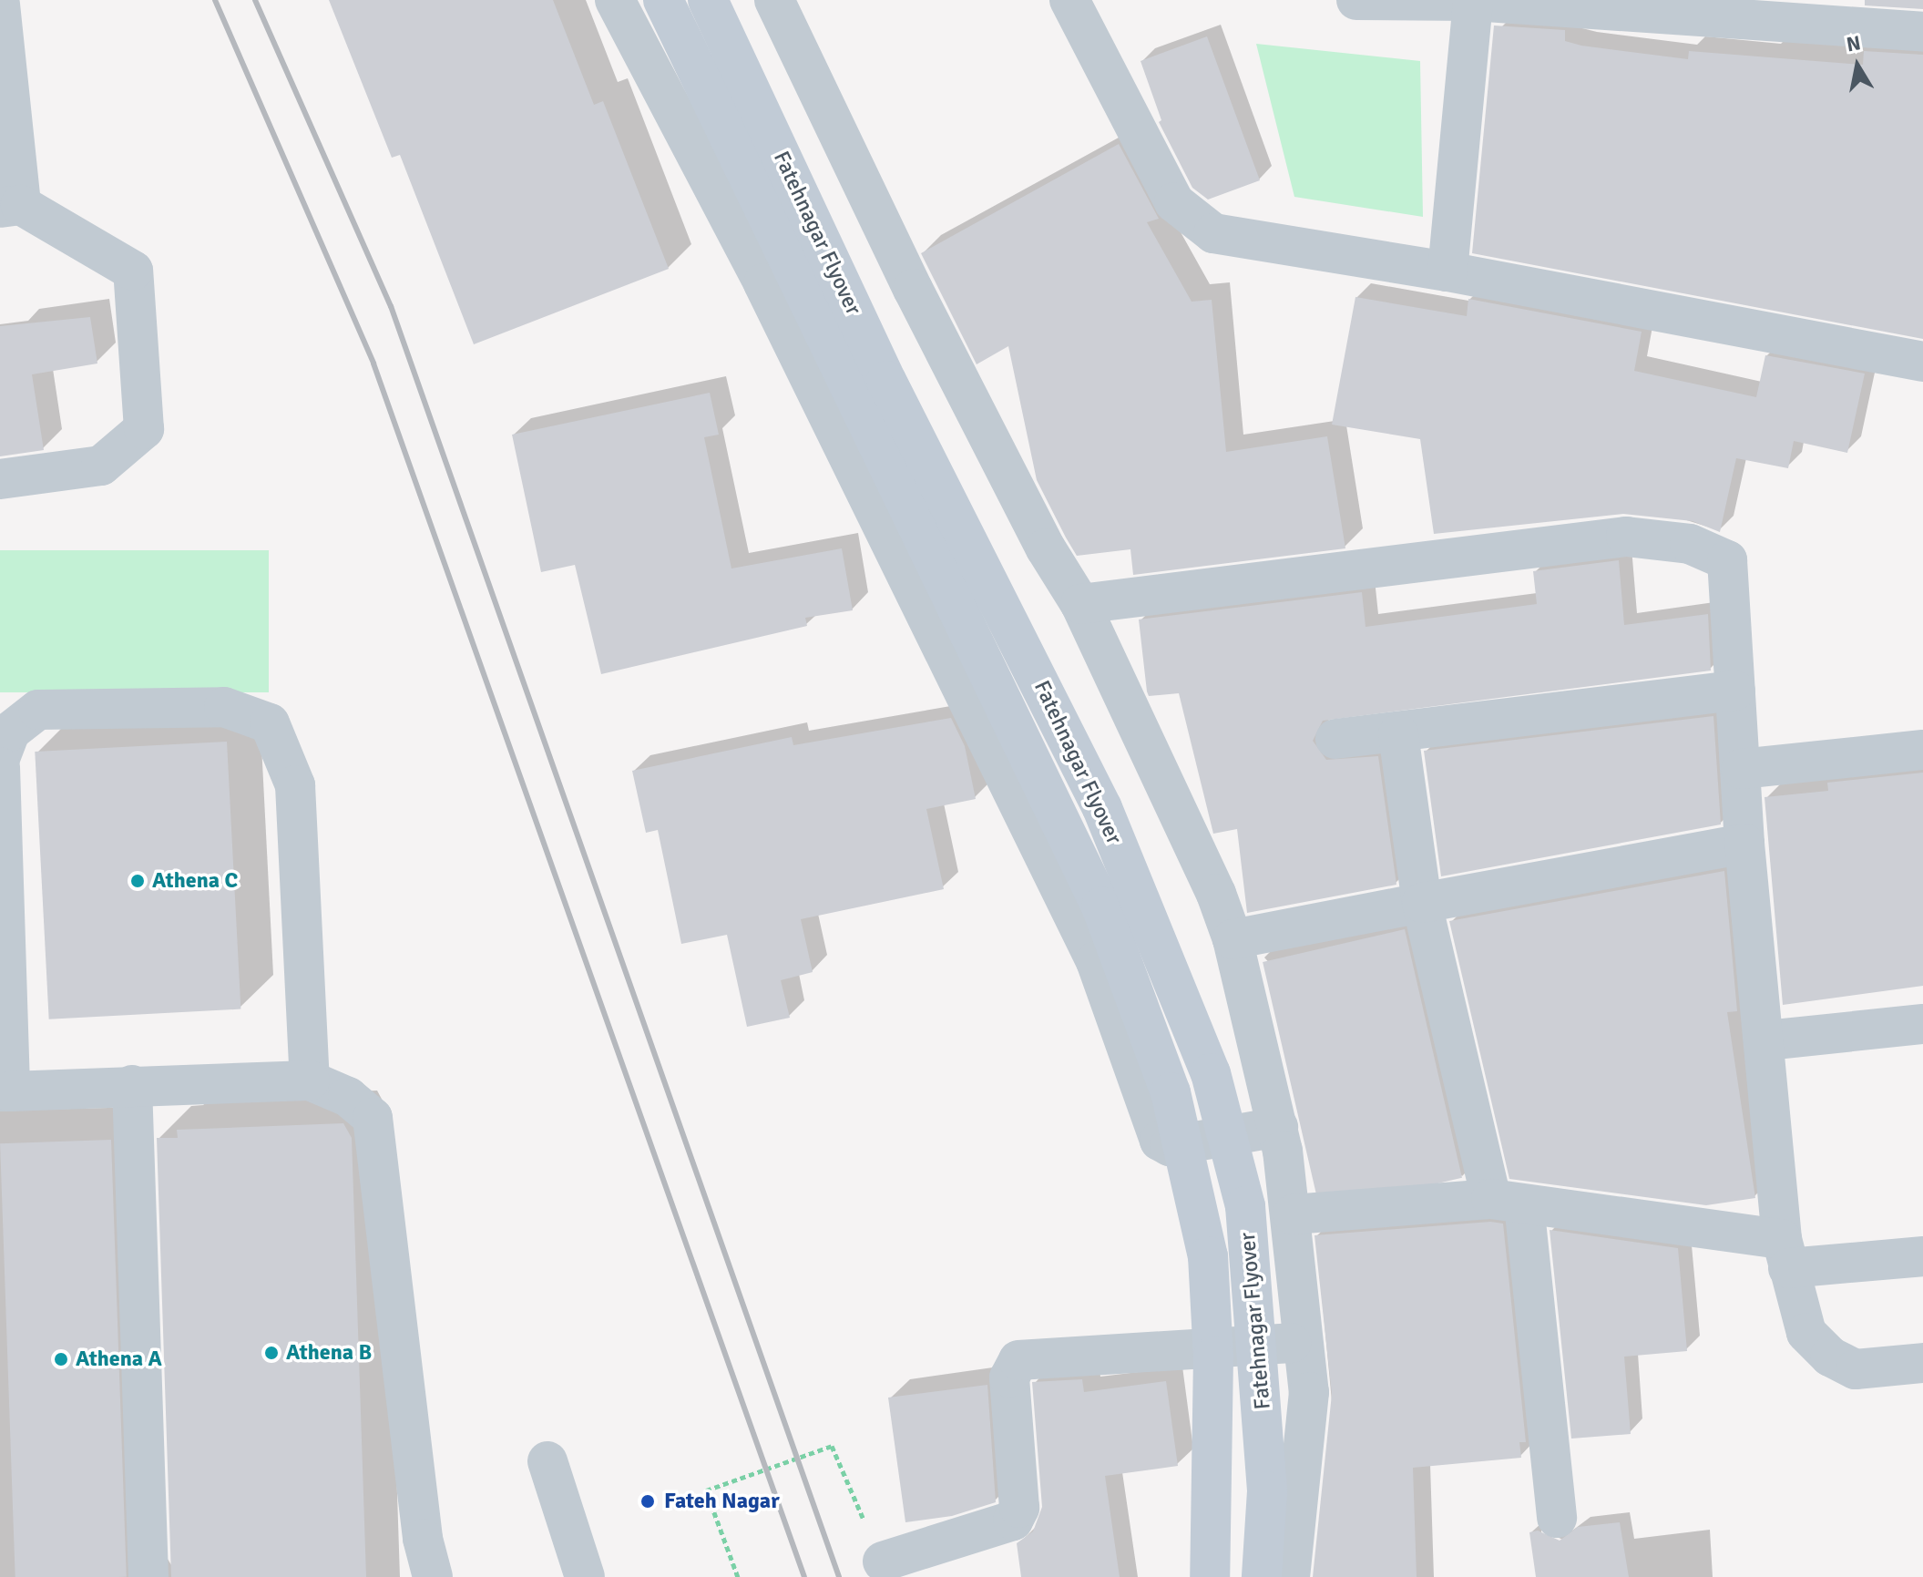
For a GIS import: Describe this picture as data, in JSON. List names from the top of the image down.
{
  "streets": {
    "main road": ["Fatehnagar Flyover"]
  },
  "places": [
    "Athena C",
    "Athena B",
    "Athena A",
    "Fateh Nagar"
  ],
  "north": "top"
}
